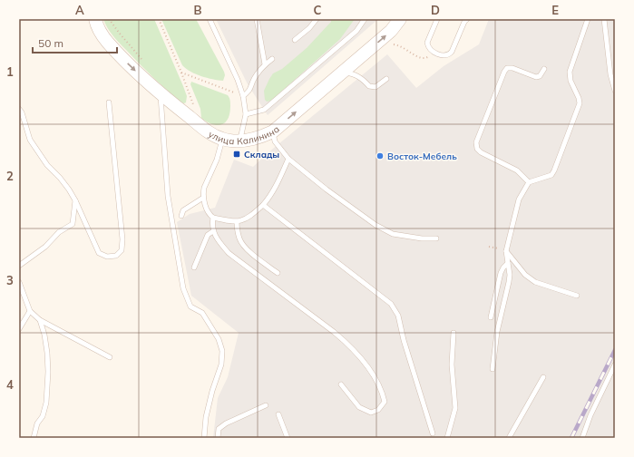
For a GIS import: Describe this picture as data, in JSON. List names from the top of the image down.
{
  "streets": {
    "main road": ["улица Калинина"]
  },
  "places": {
    "transit": ["Склады"],
    "other": ["Восток-Мебель"]
  },
  "scale_bar": "50 m",
  "grid": {
    "columns": [
      "A",
      "B",
      "C",
      "D",
      "E"
    ],
    "rows": [
      "1",
      "2",
      "3",
      "4"
    ]
  }
}
